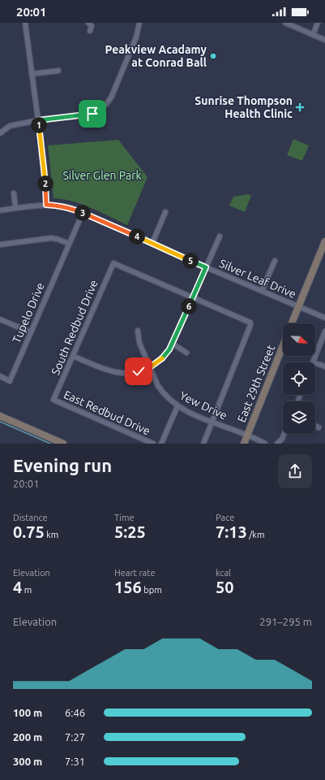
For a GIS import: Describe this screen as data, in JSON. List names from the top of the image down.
{
  "streets": {
    "main road": ["East 29th Street"],
    "street": [
      "Silver Leaf Drive",
      "Tupelo Drive",
      "South Redbud Drive",
      "Yew Drive",
      "East Redbud Drive"
    ]
  },
  "crossings": [
    ["Silver Leaf Drive", "Tupelo Drive"],
    ["South Redbud Drive", "East Redbud Drive"],
    ["East 29th Street", "Yew Drive"]
  ],
  "parks": ["Silver Glen Park"],
  "places": {
    "other": ["Peakview Acadamy at Conrad Ball"],
    "health": ["Sunrise Thompson Health Clinic"]
  },
  "north": "bottom right",
  "page": {
    "status": "20:01",
    "pins": [
      "1",
      "2",
      "3",
      "4",
      "5",
      "6"
    ],
    "heading": ["Evening run", "20:01"],
    "stats": [
      ["Distance", "0.75 km"],
      ["Time", "5:25"],
      ["Pace", "7:13 /km"],
      ["Elevation", "4 m"],
      ["Heart rate", "156 bpm"],
      ["kcal", "50"]
    ],
    "chart": ["Elevation", "291–295 m"],
    "list": [
      {
        "name": "100 m",
        "note": "6:46"
      },
      {
        "name": "200 m",
        "note": "7:27"
      },
      {
        "name": "300 m",
        "note": "7:31"
      }
    ]
  }
}
